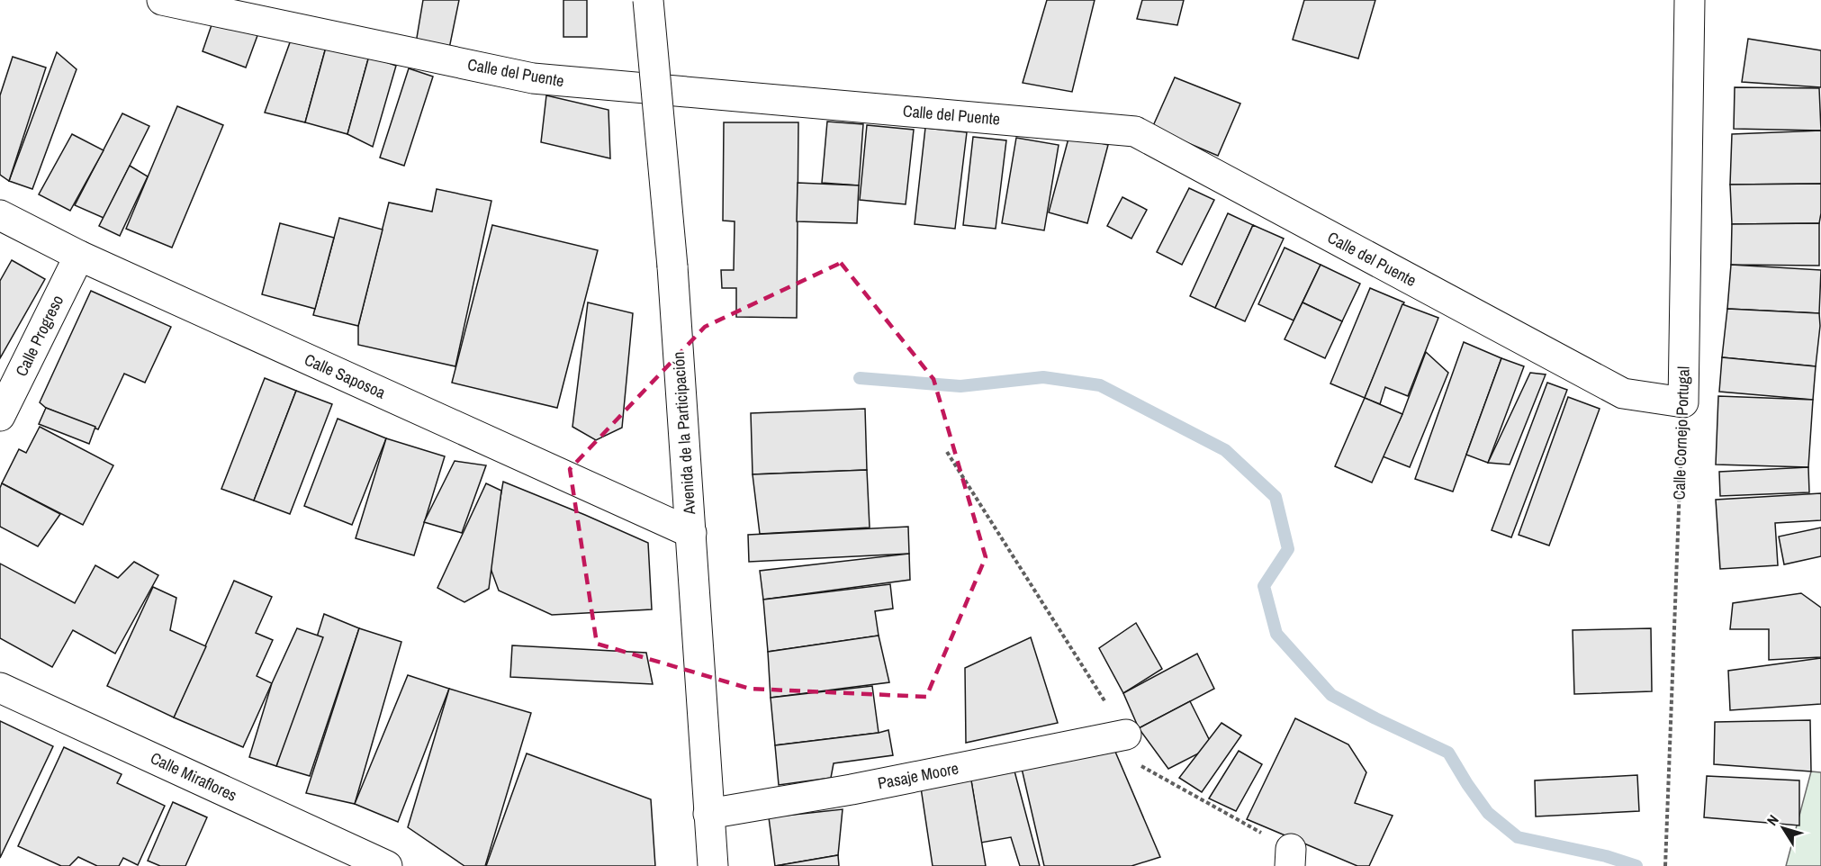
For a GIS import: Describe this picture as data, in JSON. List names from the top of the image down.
{
  "streets": {
    "street": [
      "Calle del Puente",
      "Calle Progreso",
      "Calle Saposoa",
      "Avenida de la Participación",
      "Calle Cornejo Portugal",
      "Pasaje Moore",
      "Calle Miraflores"
    ]
  },
  "crossings": [
    ["Calle del Puente", "Calle Cornejo Portugal"],
    ["Calle Progreso", "Calle Saposoa"],
    ["Calle Saposoa", "Avenida de la Participación"],
    ["Avenida de la Participación", "Pasaje Moore"]
  ],
  "north": "top left"
}
